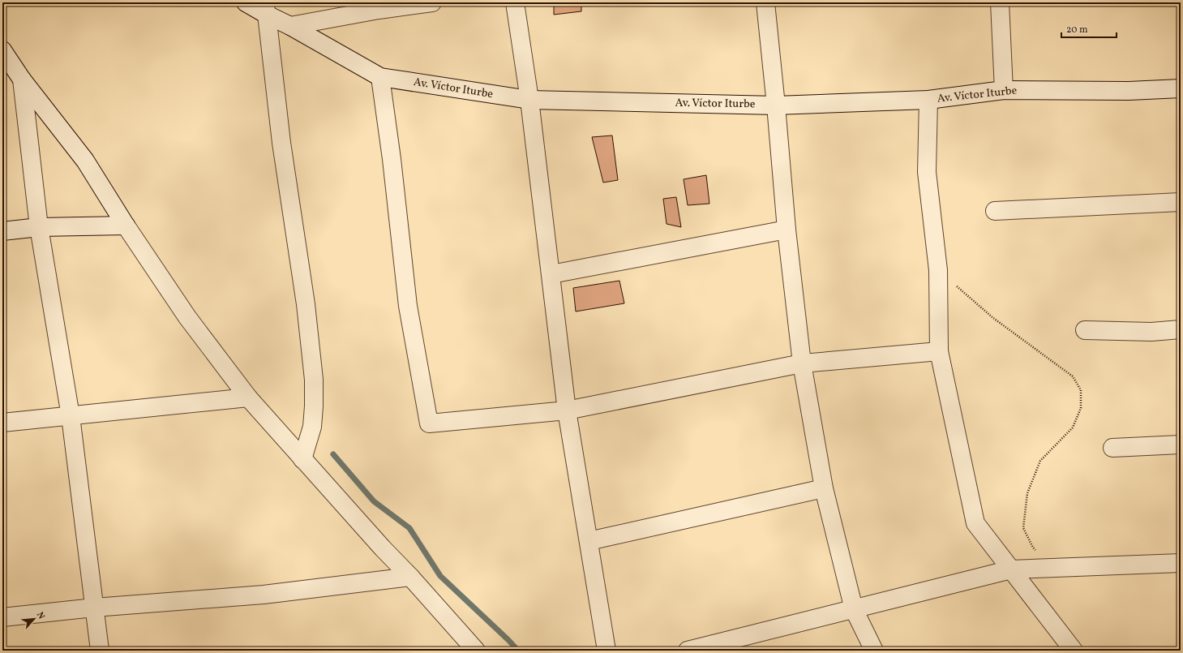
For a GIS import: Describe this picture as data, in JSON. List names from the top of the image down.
{
  "streets": {
    "street": ["Av. Víctor Iturbe"]
  },
  "scale_bar": "20 m",
  "north": "top right"
}
